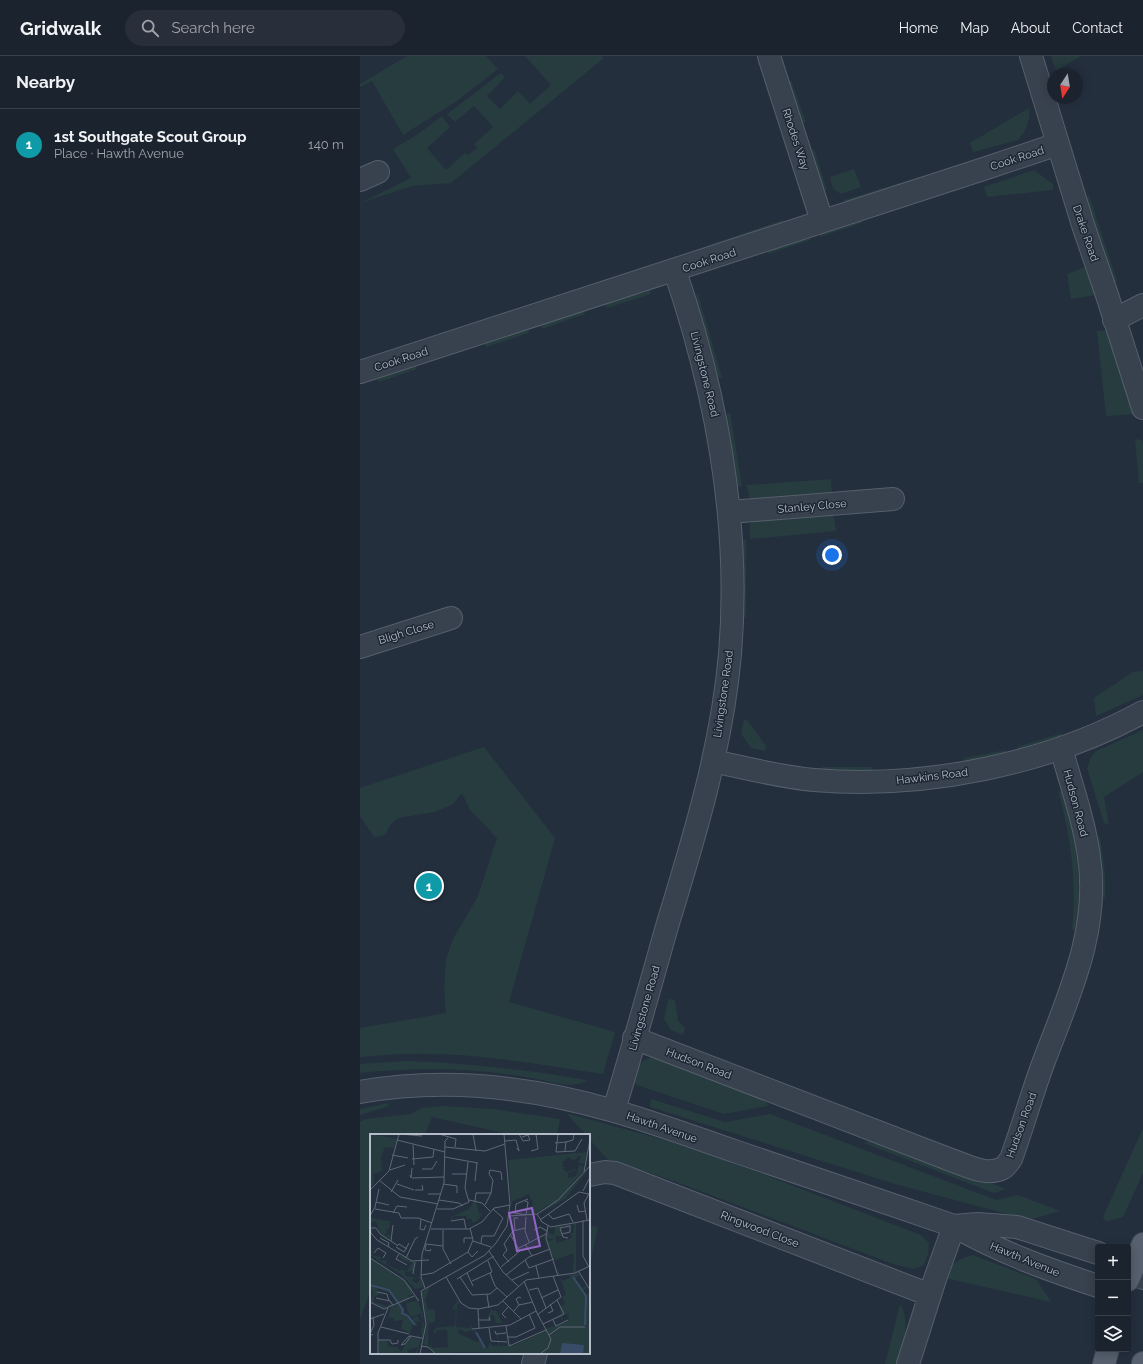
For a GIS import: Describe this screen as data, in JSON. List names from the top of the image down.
{
  "streets": {
    "street": [
      "Rhodes Way",
      "Cook Road",
      "Drake Road",
      "Livingstone Road",
      "Stanley Close",
      "Bligh Close",
      "Hawkins Road",
      "Hudson Road",
      "Hawth Avenue",
      "Ringwood Close"
    ]
  },
  "crossings": [
    ["Rhodes Way", "Cook Road"],
    ["Cook Road", "Drake Road"],
    ["Cook Road", "Livingstone Road"],
    ["Livingstone Road", "Stanley Close"],
    ["Livingstone Road", "Hawkins Road"],
    ["Livingstone Road", "Hudson Road"],
    ["Livingstone Road", "Hawth Avenue"],
    ["Hawkins Road", "Hudson Road"]
  ],
  "north": "bottom",
  "page": {
    "header": "Gridwalk",
    "search": "Search here",
    "nav": [
      "Home",
      "Map",
      "About",
      "Contact"
    ],
    "heading": "Nearby",
    "list": [
      {
        "mark": "1",
        "name": "1st Southgate Scout Group",
        "note": "Place · Hawth Avenue",
        "value": "140 m"
      }
    ],
    "pins": "1",
    "map_buttons": ["+", "−"]
  }
}
